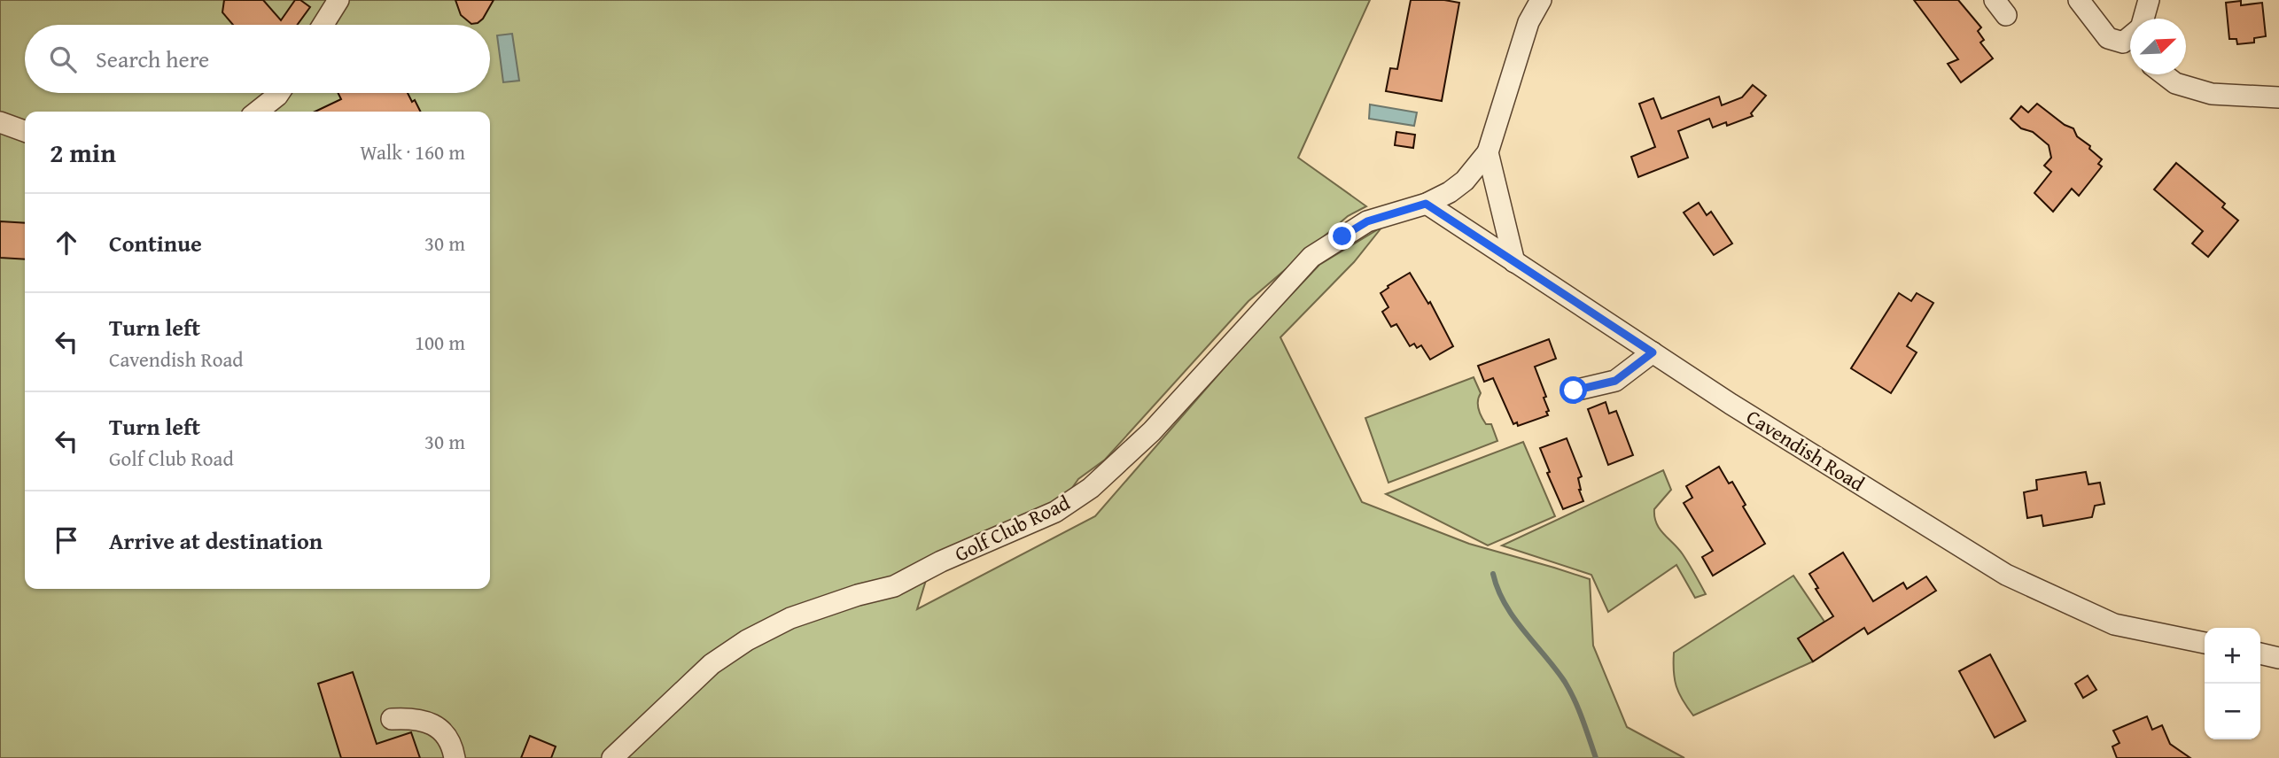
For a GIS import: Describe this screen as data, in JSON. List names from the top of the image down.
{
  "streets": {
    "street": ["Cavendish Road", "Golf Club Road"]
  },
  "crossings": [
    ["Cavendish Road", "Golf Club Road"]
  ],
  "north": "top right",
  "page": {
    "search": "Search here",
    "heading": ["2 min", "Walk · 160 m"],
    "list": [
      ["Continue", "30 m"],
      ["Turn left", "Cavendish Road", "100 m"],
      ["Turn left", "Golf Club Road", "30 m"],
      "Arrive at destination"
    ],
    "map_buttons": ["+", "−"]
  }
}
